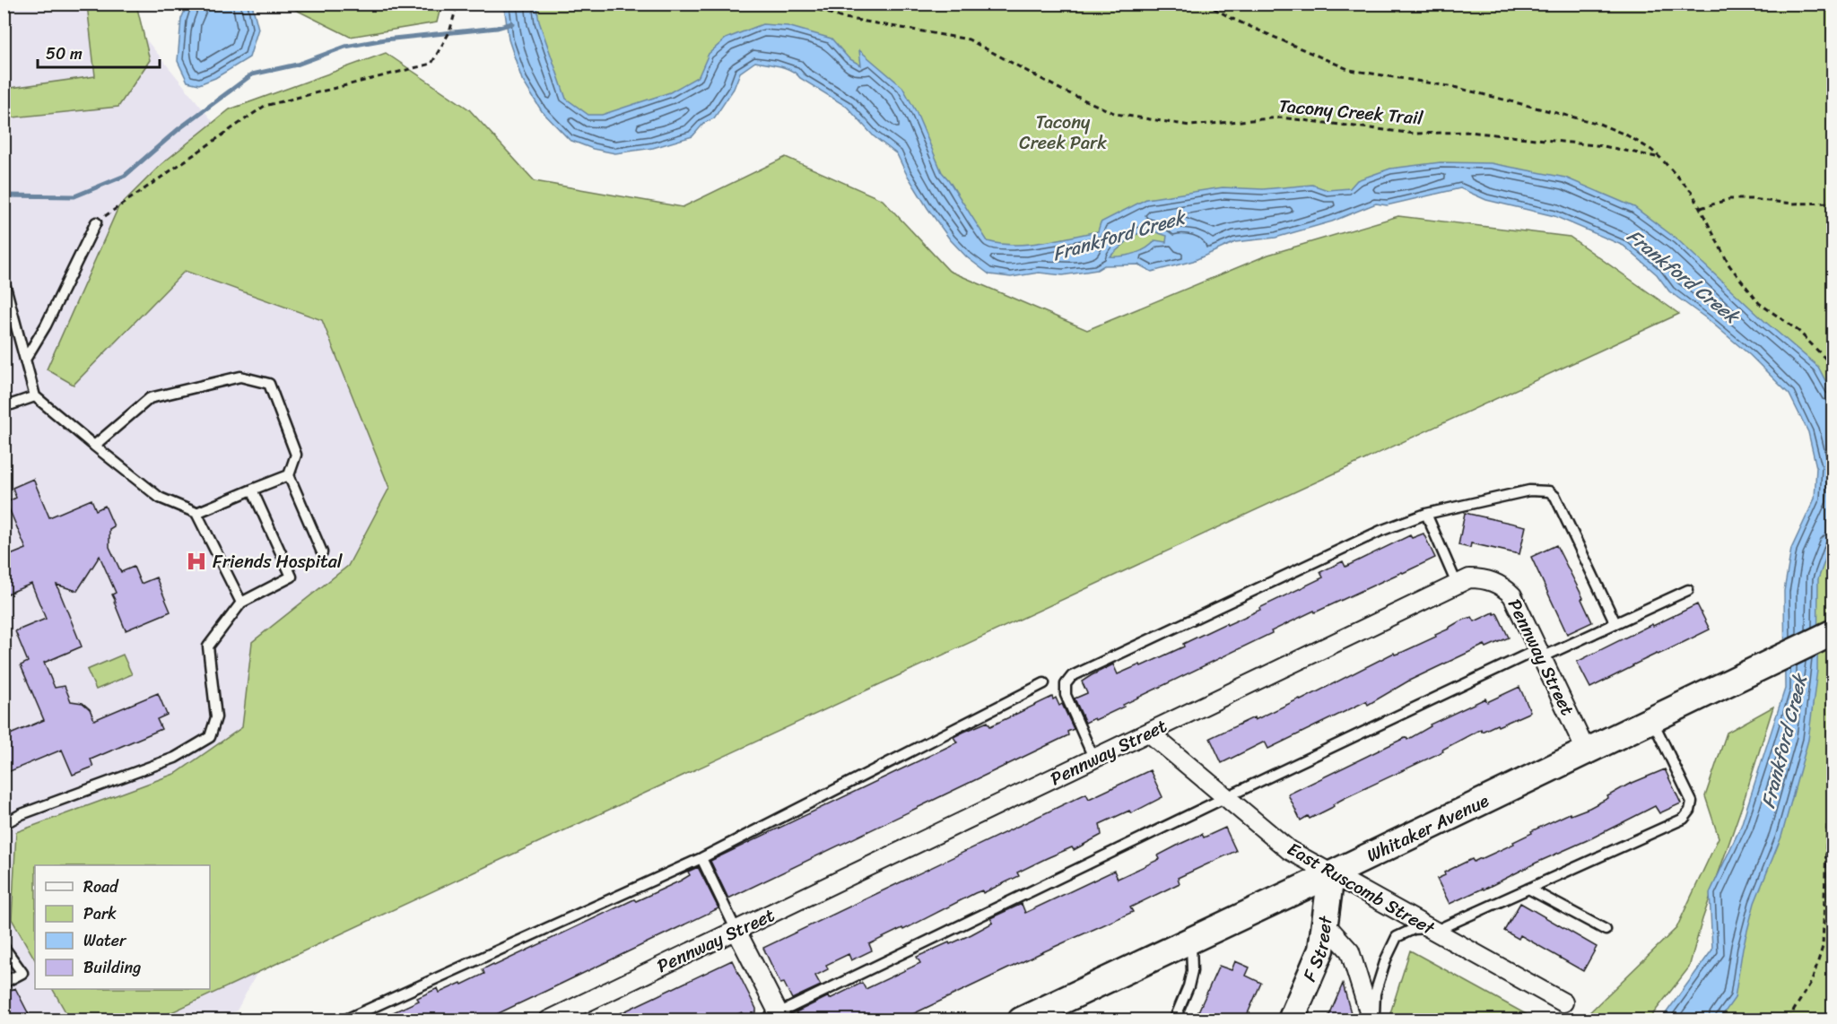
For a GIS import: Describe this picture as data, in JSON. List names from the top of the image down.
{
  "streets": {
    "main road": ["Whitaker Avenue", "F Street"],
    "street": ["Pennway Street", "East Ruscomb Street"],
    "path": ["Tacony Creek Trail"]
  },
  "crossings": [
    ["Pennway Street", "Whitaker Avenue"],
    ["Pennway Street", "East Ruscomb Street"],
    ["Whitaker Avenue", "East Ruscomb Street"],
    ["Whitaker Avenue", "F Street"],
    ["East Ruscomb Street", "F Street"]
  ],
  "water": ["Frankford Creek"],
  "parks": ["Tacony Creek Park"],
  "places": {
    "hospital": ["Friends Hospital"]
  },
  "legend": [
    "Road",
    "Park",
    "Water",
    "Building"
  ],
  "scale_bar": "50 m"
}
